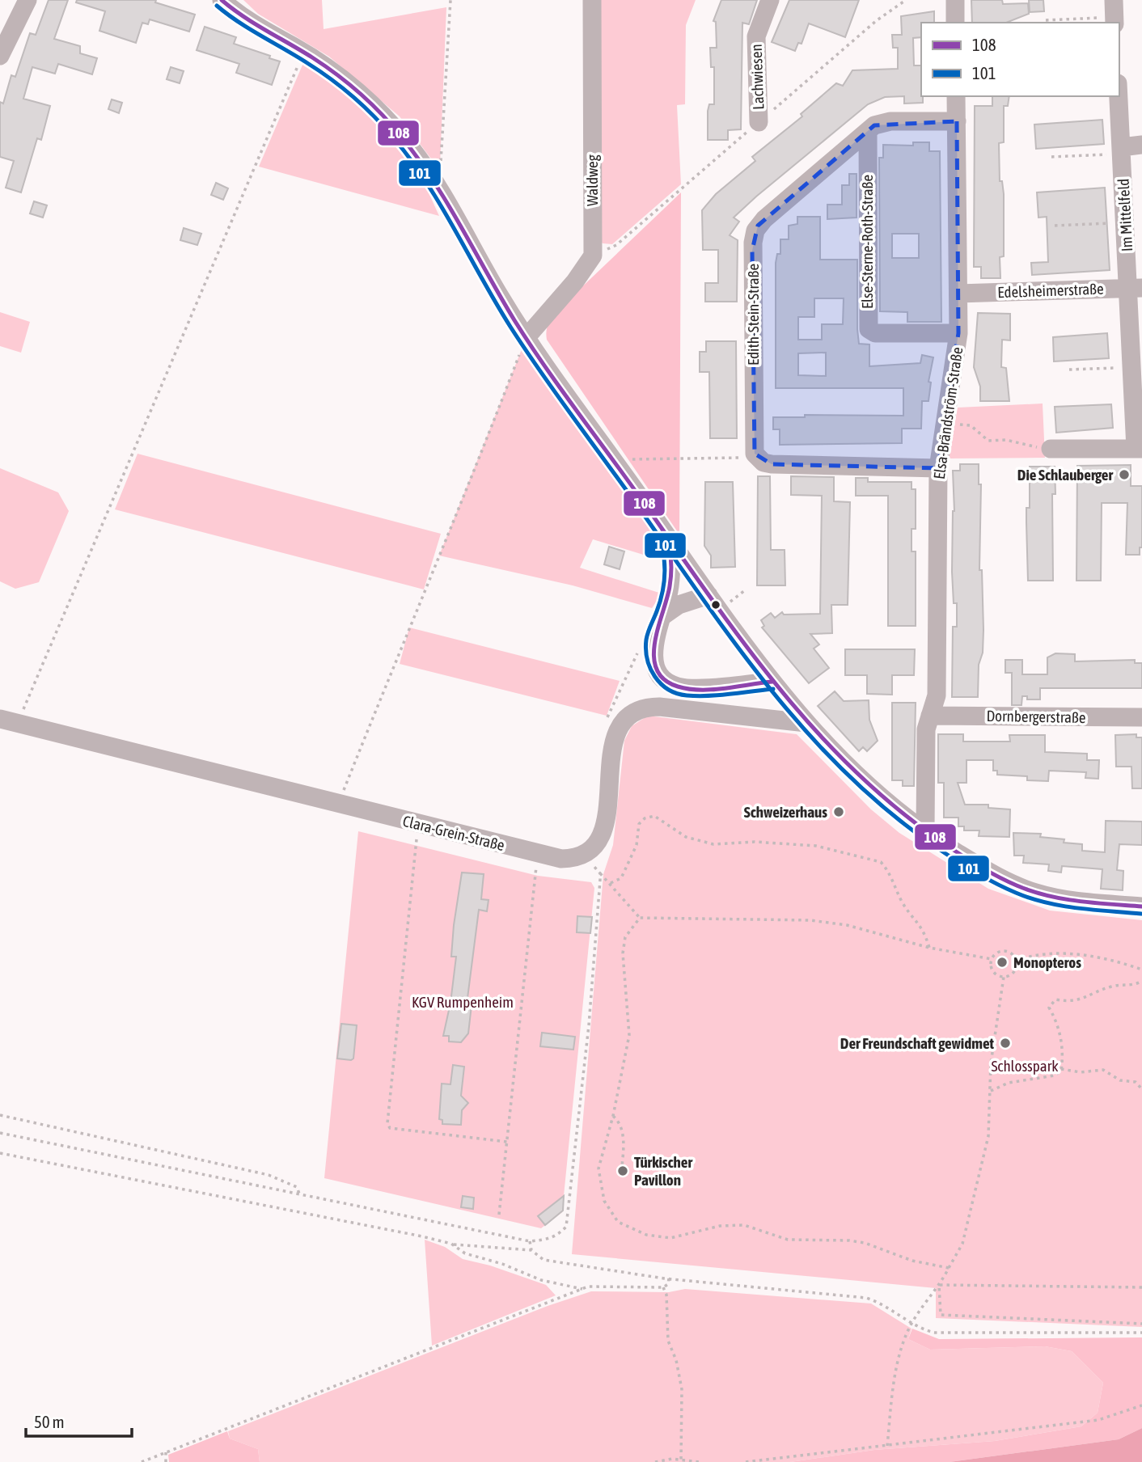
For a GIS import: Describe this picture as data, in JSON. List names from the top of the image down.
{
  "streets": {
    "street": [
      "Lachwiesen",
      "Waldweg",
      "Im Mittelfeld",
      "Else-Sterne-Roth-Straße",
      "Edelsheimerstraße",
      "Edith-Stein-Straße",
      "Elsa-Brändström-Straße",
      "Dornbergerstraße",
      "Clara-Grein-Straße"
    ]
  },
  "crossings": [
    ["Im Mittelfeld", "Edelsheimerstraße"],
    ["Else-Sterne-Roth-Straße", "Edith-Stein-Straße"],
    ["Else-Sterne-Roth-Straße", "Elsa-Brändström-Straße"],
    ["Edelsheimerstraße", "Elsa-Brändström-Straße"],
    ["Edith-Stein-Straße", "Elsa-Brändström-Straße"],
    ["Elsa-Brändström-Straße", "Dornbergerstraße"]
  ],
  "parks": ["KGV Rumpenheim", "Schlosspark"],
  "places": [
    "Die Schlauberger",
    "Schweizerhaus",
    "Monopteros",
    "Der Freundschaft gewidmet",
    "Türkischer Pavillon"
  ],
  "lines": ["transit line 108", "transit line 101"],
  "legend": ["108", "101"],
  "scale_bar": "50 m"
}
